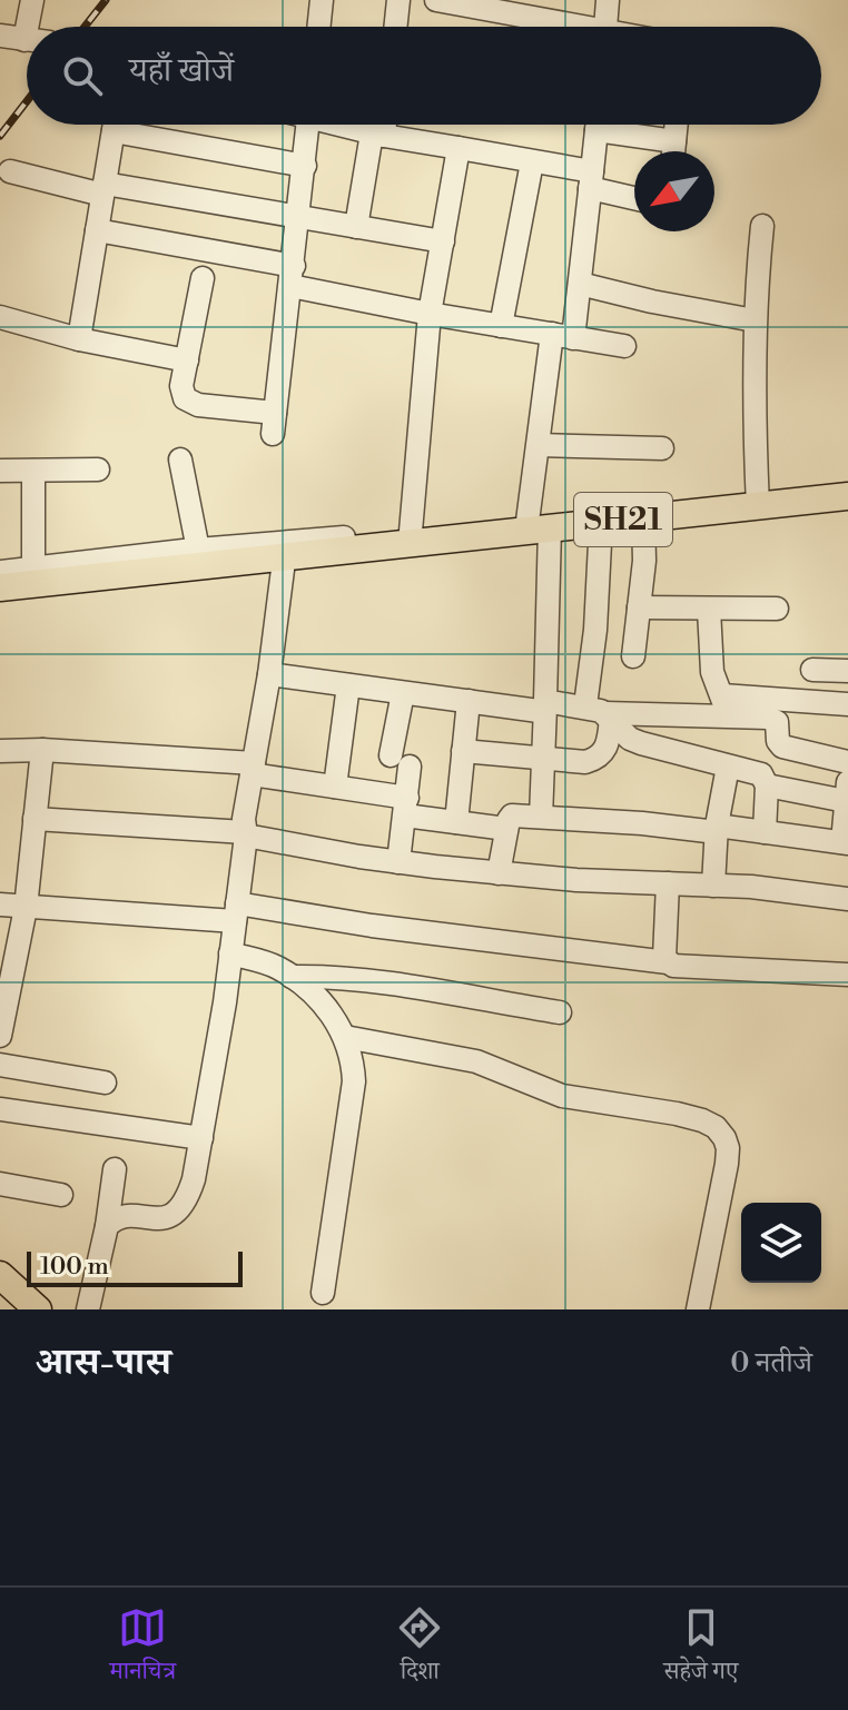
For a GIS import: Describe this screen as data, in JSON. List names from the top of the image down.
{
  "streets": {
    "main road": ["SH21"]
  },
  "scale_bar": "100 m",
  "north": "bottom left",
  "page": {
    "search": "यहाँ खोजें",
    "scale": "100 m",
    "heading": ["आस-पास", "0 नतीजे"],
    "nav": ["मानचित्र", "दिशा", "सहेजे गए"]
  }
}
